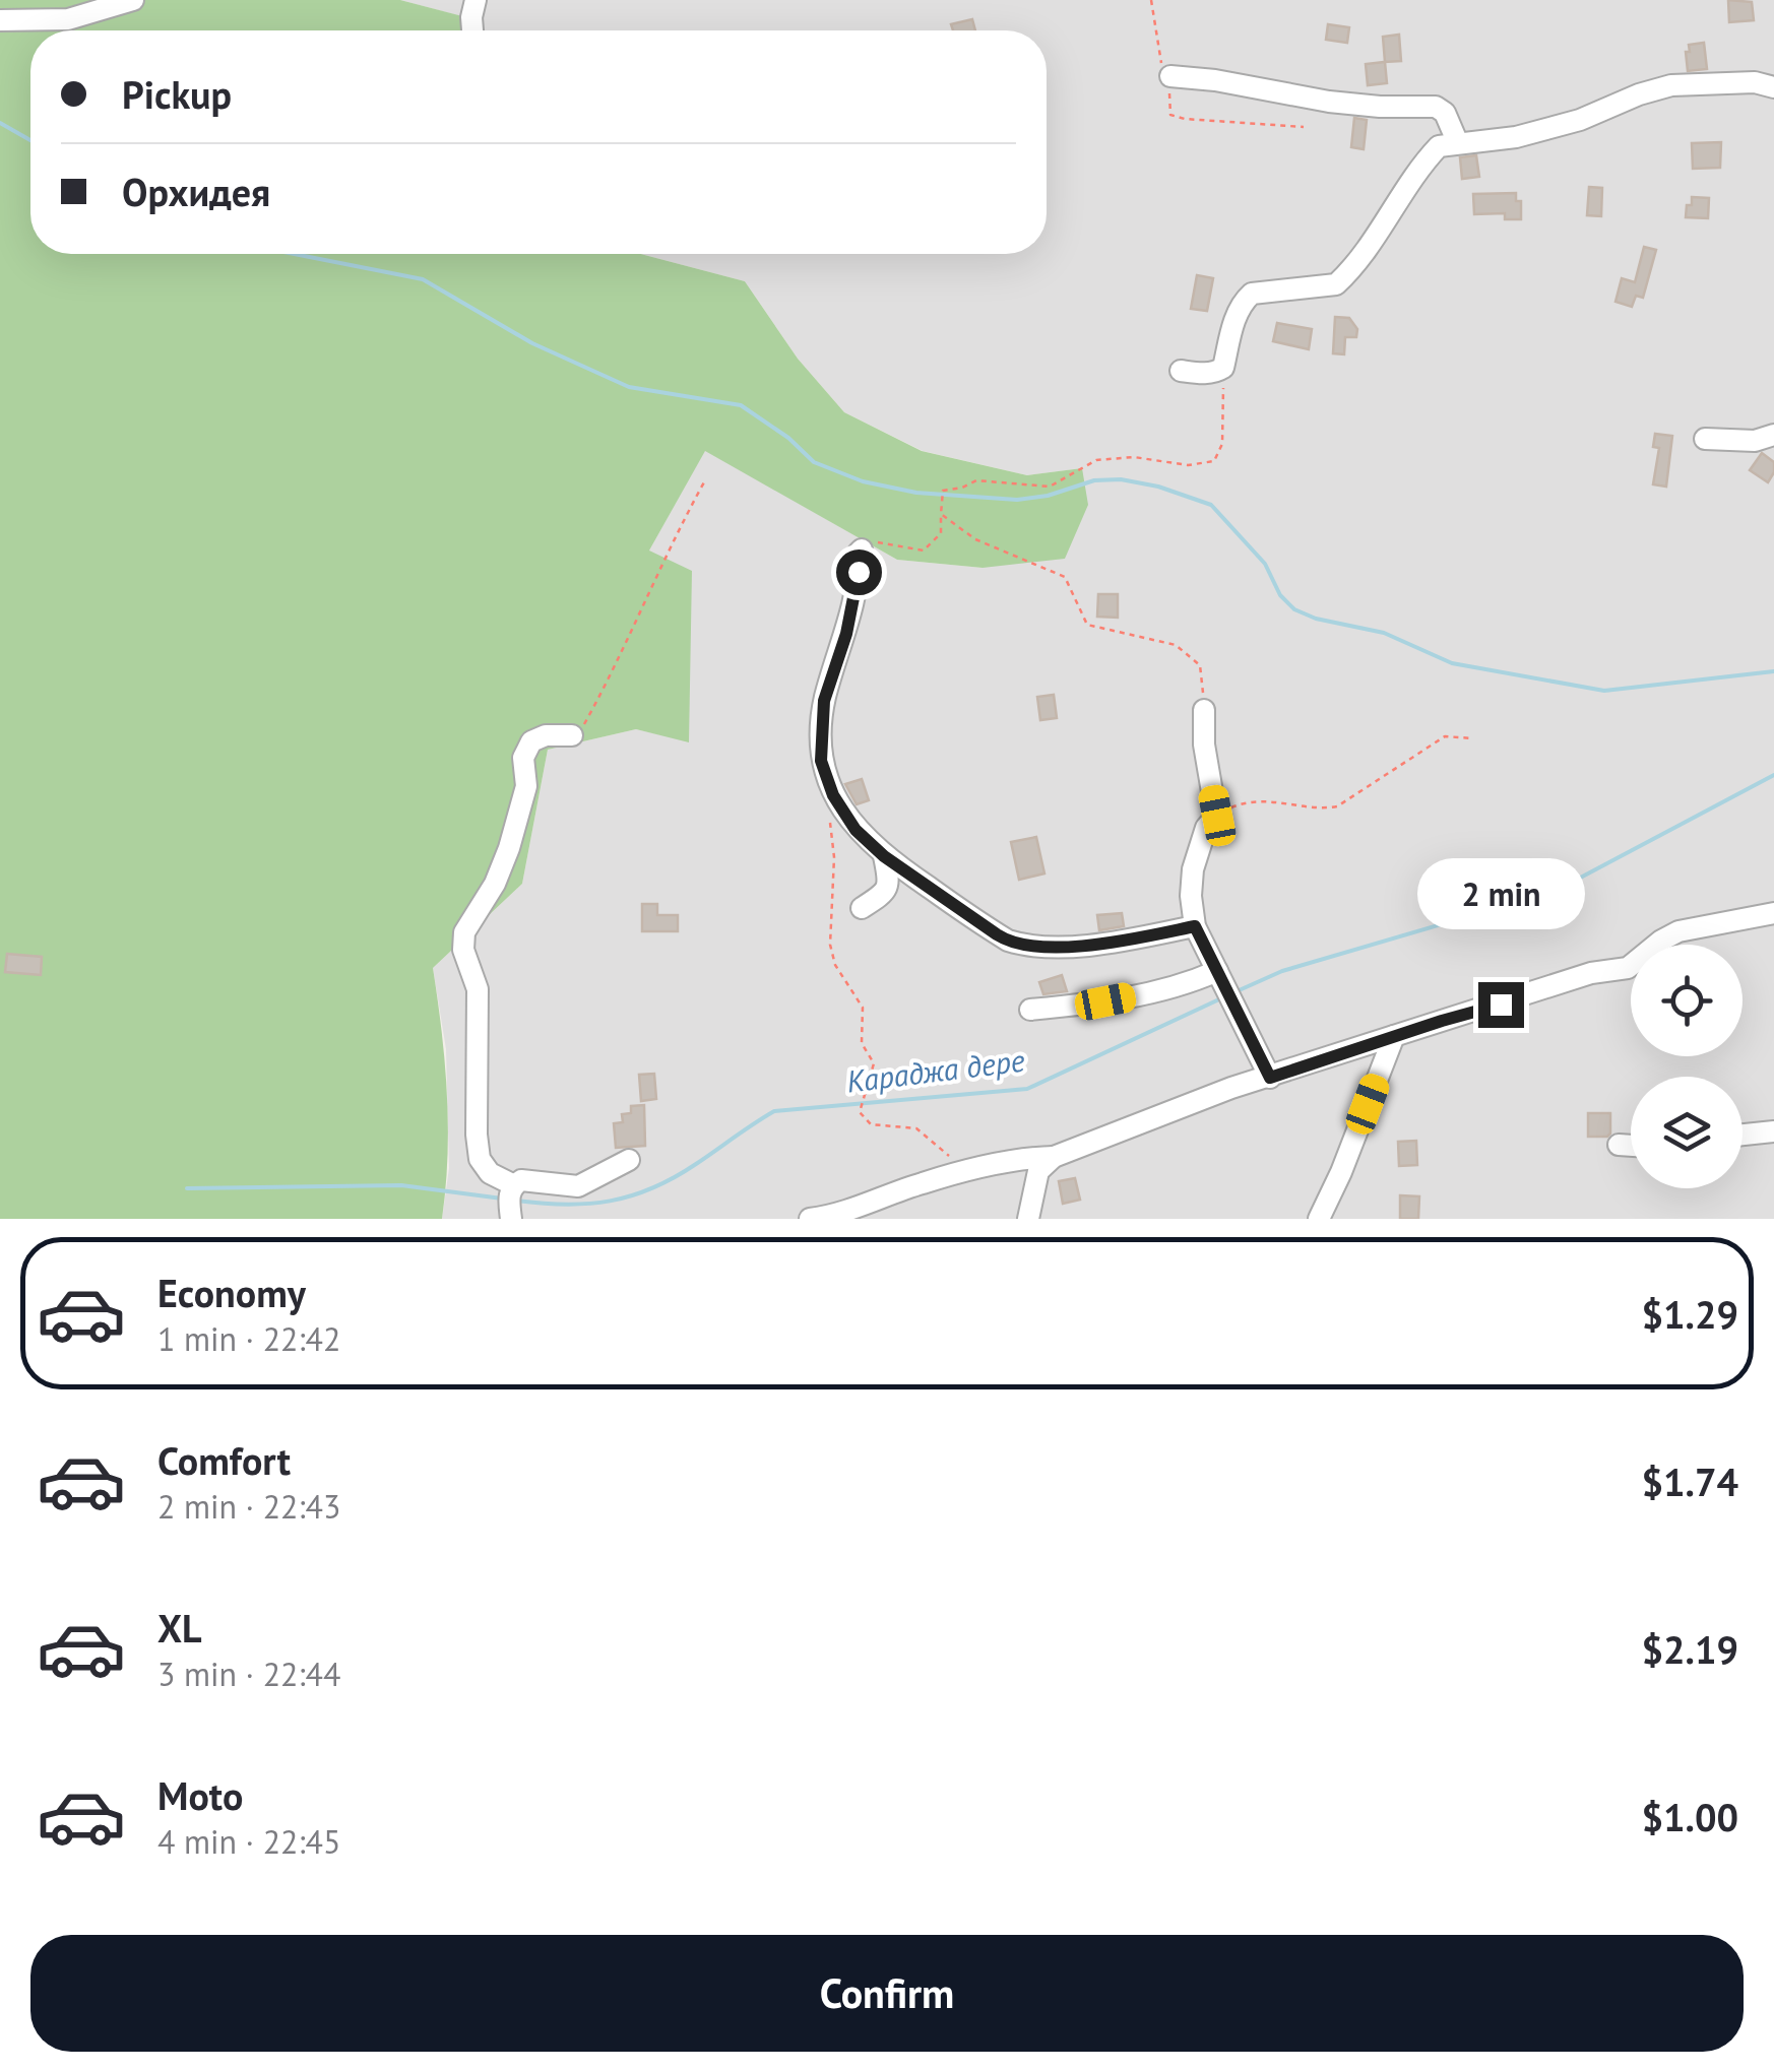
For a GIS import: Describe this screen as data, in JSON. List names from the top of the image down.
{
  "water": ["Караджа дере"],
  "page": {
    "banner": ["Pickup", "Орхидея"],
    "bubble": "2 min",
    "list": [
      {
        "name": "Economy",
        "note": "1 min · 22:42",
        "value": "$1.29"
      },
      {
        "name": "Comfort",
        "note": "2 min · 22:43",
        "value": "$1.74"
      },
      {
        "name": "XL",
        "note": "3 min · 22:44",
        "value": "$2.19"
      },
      {
        "name": "Moto",
        "note": "4 min · 22:45",
        "value": "$1.00"
      }
    ],
    "buttons": "Confirm"
  }
}
